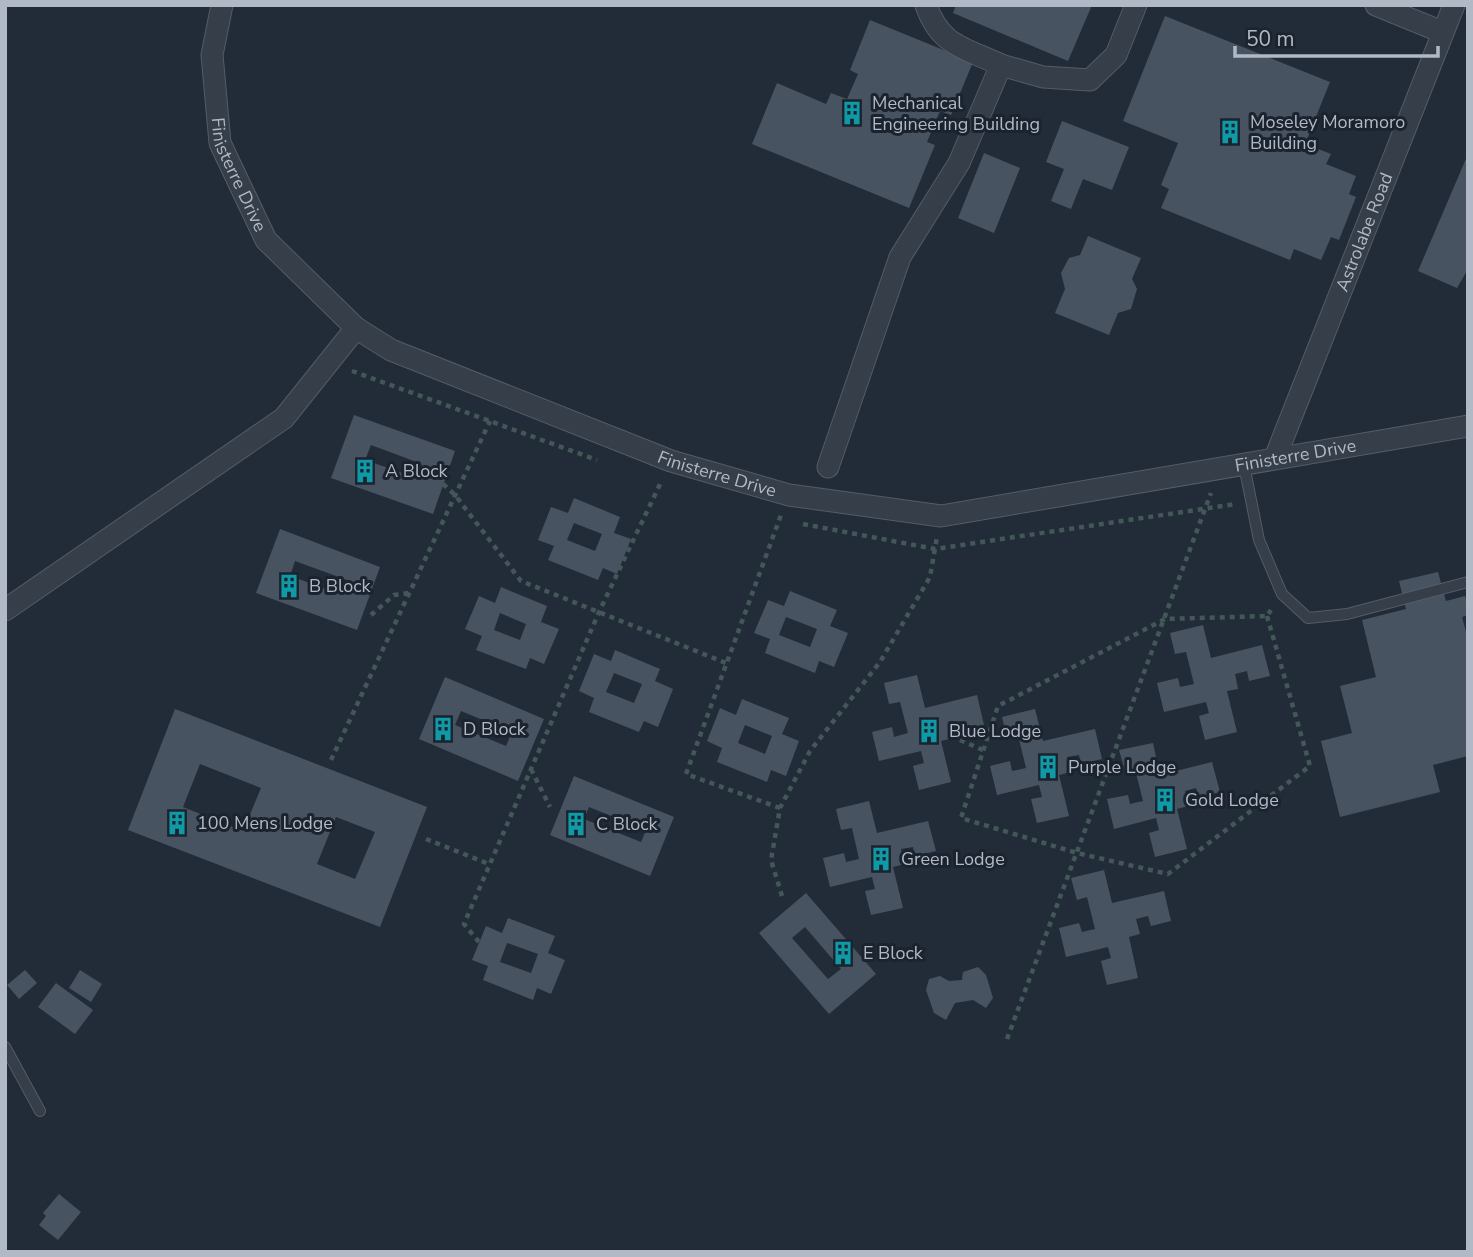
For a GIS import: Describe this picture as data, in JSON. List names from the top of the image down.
{
  "streets": {
    "street": ["Finisterre Drive", "Astrolabe Road"]
  },
  "crossings": [
    ["Finisterre Drive", "Astrolabe Road"]
  ],
  "places": {
    "building": [
      "Mechanical Engineering Building",
      "Moseley Moramoro Building",
      "A Block",
      "B Block",
      "D Block",
      "Blue Lodge",
      "Purple Lodge",
      "Gold Lodge",
      "100 Mens Lodge",
      "C Block",
      "Green Lodge",
      "E Block"
    ]
  },
  "scale_bar": "50 m"
}
